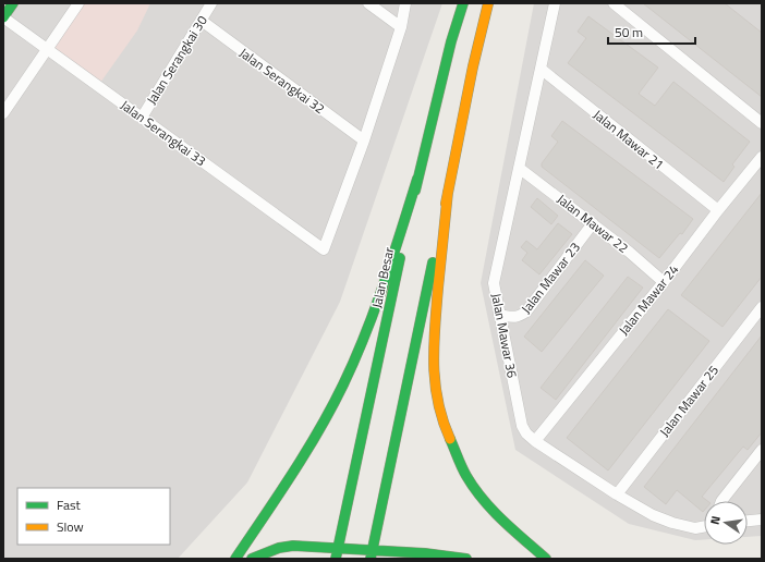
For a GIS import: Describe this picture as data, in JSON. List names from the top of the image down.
{
  "streets": {
    "main road": ["Jalan Besar"],
    "street": [
      "Jalan Serangkai 30",
      "Jalan Serangkai 32",
      "Jalan Serangkai 33",
      "Jalan Mawar 21",
      "Jalan Mawar 22",
      "Jalan Mawar 23",
      "Jalan Mawar 24",
      "Jalan Mawar 36",
      "Jalan Mawar 25"
    ]
  },
  "crossings": [
    ["Jalan Serangkai 30", "Jalan Serangkai 32"],
    ["Jalan Serangkai 30", "Jalan Serangkai 33"],
    ["Jalan Serangkai 32", "Jalan Serangkai 33"],
    ["Jalan Mawar 21", "Jalan Mawar 24"],
    ["Jalan Mawar 21", "Jalan Mawar 36"],
    ["Jalan Mawar 22", "Jalan Mawar 23"],
    ["Jalan Mawar 22", "Jalan Mawar 24"],
    ["Jalan Mawar 22", "Jalan Mawar 36"],
    ["Jalan Mawar 23", "Jalan Mawar 36"],
    ["Jalan Mawar 24", "Jalan Mawar 36"],
    ["Jalan Mawar 36", "Jalan Mawar 25"]
  ],
  "legend": ["Fast", "Slow"],
  "scale_bar": "50 m",
  "north": "left"
}
